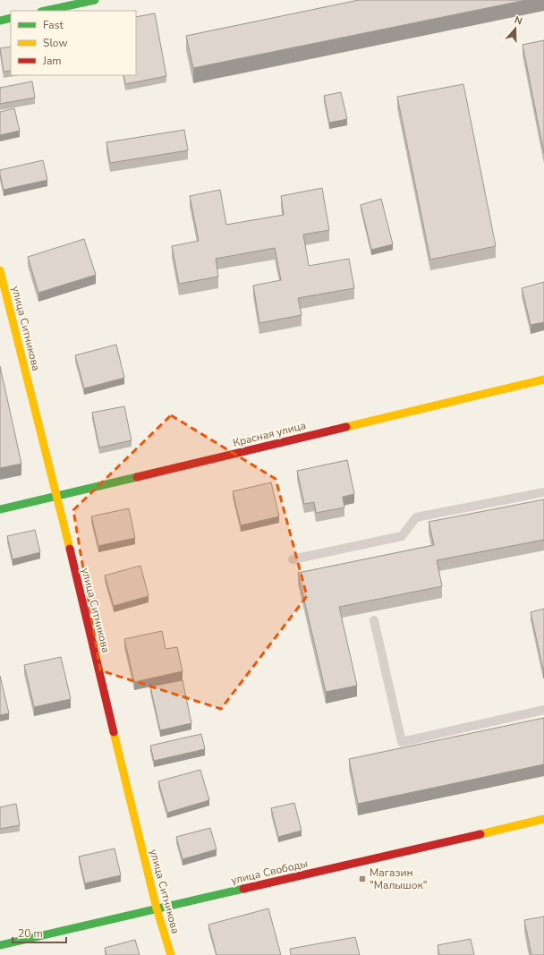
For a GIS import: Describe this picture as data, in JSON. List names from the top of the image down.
{
  "streets": {
    "street": ["улица Ситникова", "Красная улица", "улица Свободы"]
  },
  "crossings": [
    ["улица Ситникова", "Красная улица"],
    ["улица Ситникова", "улица Свободы"]
  ],
  "places": {
    "transit": ["Магазин \"Малышок\""]
  },
  "legend": ["Fast", "Slow", "Jam"],
  "scale_bar": "20 m",
  "north": "top"
}
